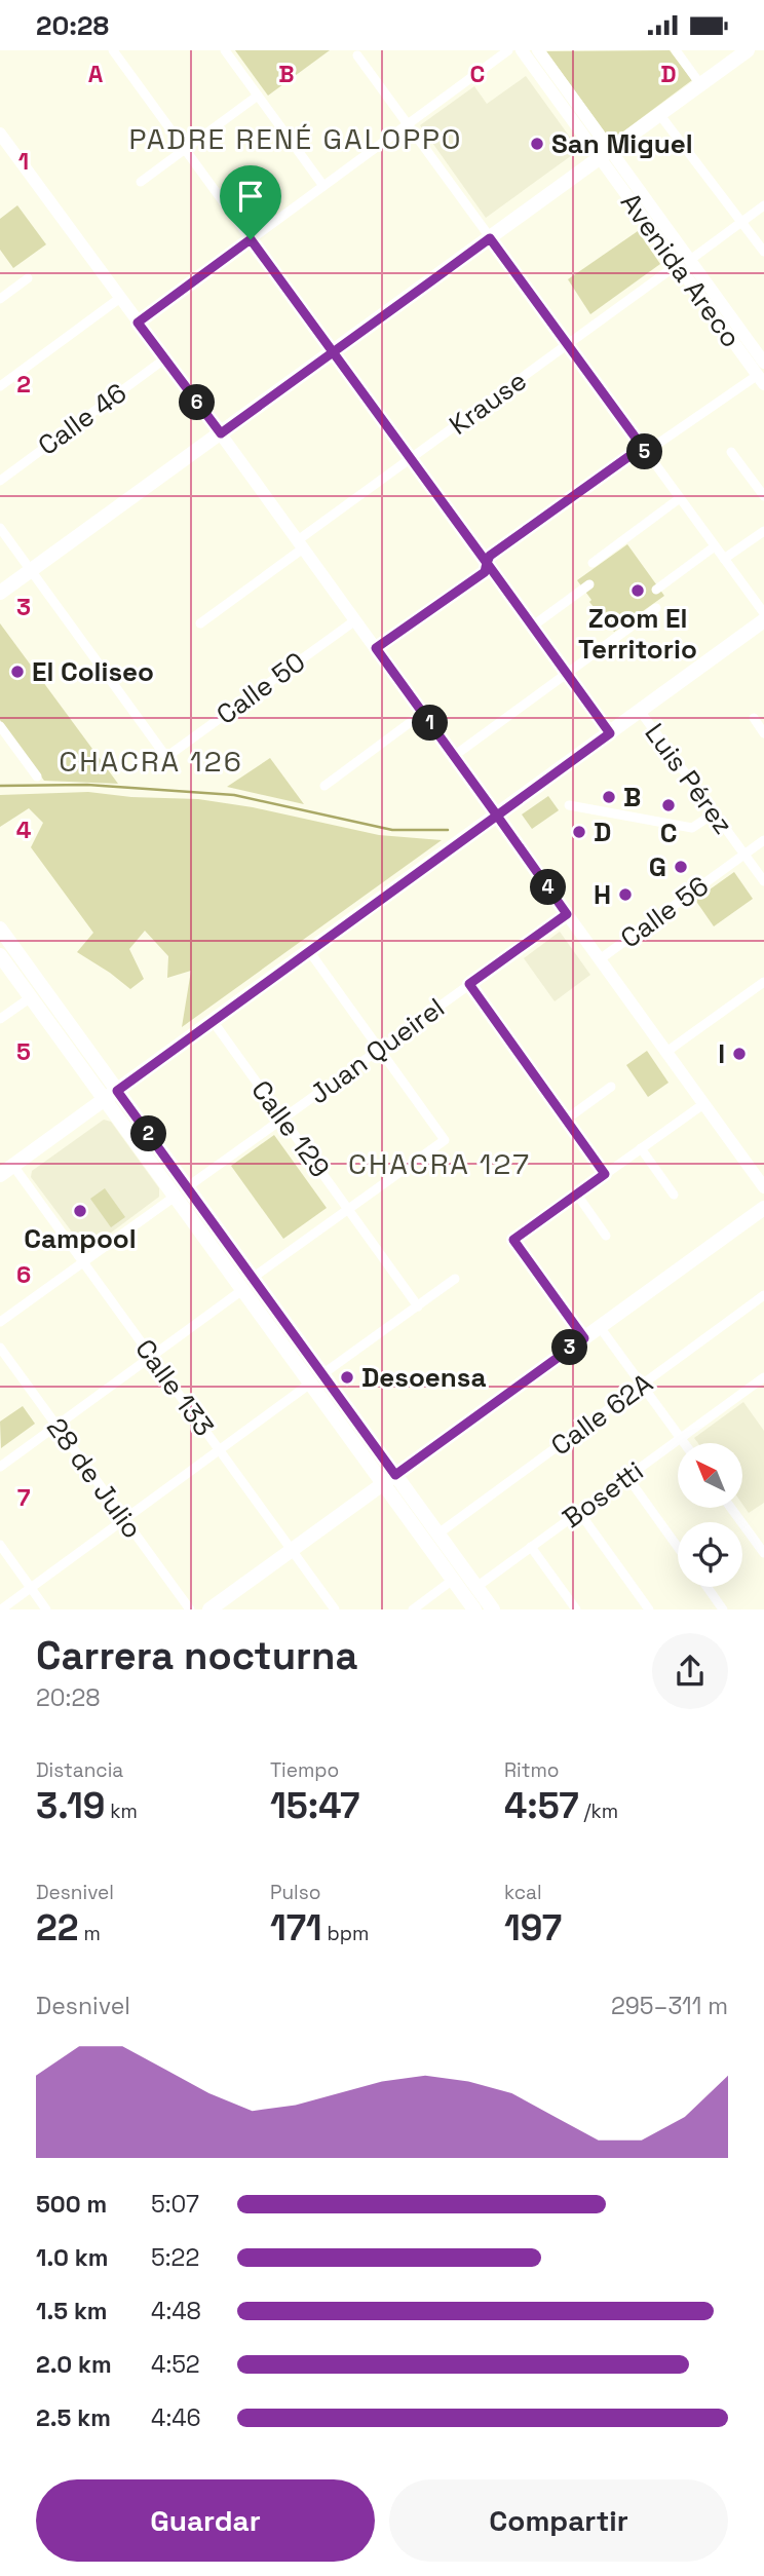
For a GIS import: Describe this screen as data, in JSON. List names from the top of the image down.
{
  "streets": {
    "main road": ["Avenida Areco"],
    "street": [
      "Krause",
      "Calle 46",
      "Calle 50",
      "Luis Pérez",
      "Calle 56",
      "Juan Queirel",
      "Calle 129",
      "Calle 133",
      "Calle 62A",
      "28 de Julio",
      "Bosetti"
    ]
  },
  "crossings": [
    ["Avenida Areco", "Krause"],
    ["Krause", "Luis Pérez"],
    ["Luis Pérez", "Calle 56"],
    ["Juan Queirel", "Calle 129"],
    ["Juan Queirel", "Calle 133"]
  ],
  "districts": ["PADRE RENÉ GALOPPO", "CHACRA 126", "CHACRA 127"],
  "places": [
    "San Miguel",
    "Zoom El Territorio",
    "El Coliseo",
    "B",
    "C",
    "D",
    "G",
    "H",
    "I",
    "Campool",
    "Desoensa"
  ],
  "north": "top left",
  "page": {
    "status": "20:28",
    "pins": [
      "6",
      "5",
      "1",
      "4",
      "2",
      "3"
    ],
    "heading": ["Carrera nocturna", "20:28"],
    "stats": [
      ["Distancia", "3.19 km"],
      ["Tiempo", "15:47"],
      ["Ritmo", "4:57 /km"],
      ["Desnivel", "22 m"],
      ["Pulso", "171 bpm"],
      ["kcal", "197"]
    ],
    "chart": ["Desnivel", "295–311 m"],
    "list": [
      {
        "name": "500 m",
        "note": "5:07"
      },
      {
        "name": "1.0 km",
        "note": "5:22"
      },
      {
        "name": "1.5 km",
        "note": "4:48"
      },
      {
        "name": "2.0 km",
        "note": "4:52"
      },
      {
        "name": "2.5 km",
        "note": "4:46"
      }
    ],
    "buttons": ["Guardar", "Compartir"]
  },
  "grid": {
    "columns": [
      "A",
      "B",
      "C",
      "D"
    ],
    "rows": [
      "1",
      "2",
      "3",
      "4",
      "5",
      "6",
      "7"
    ]
  }
}
